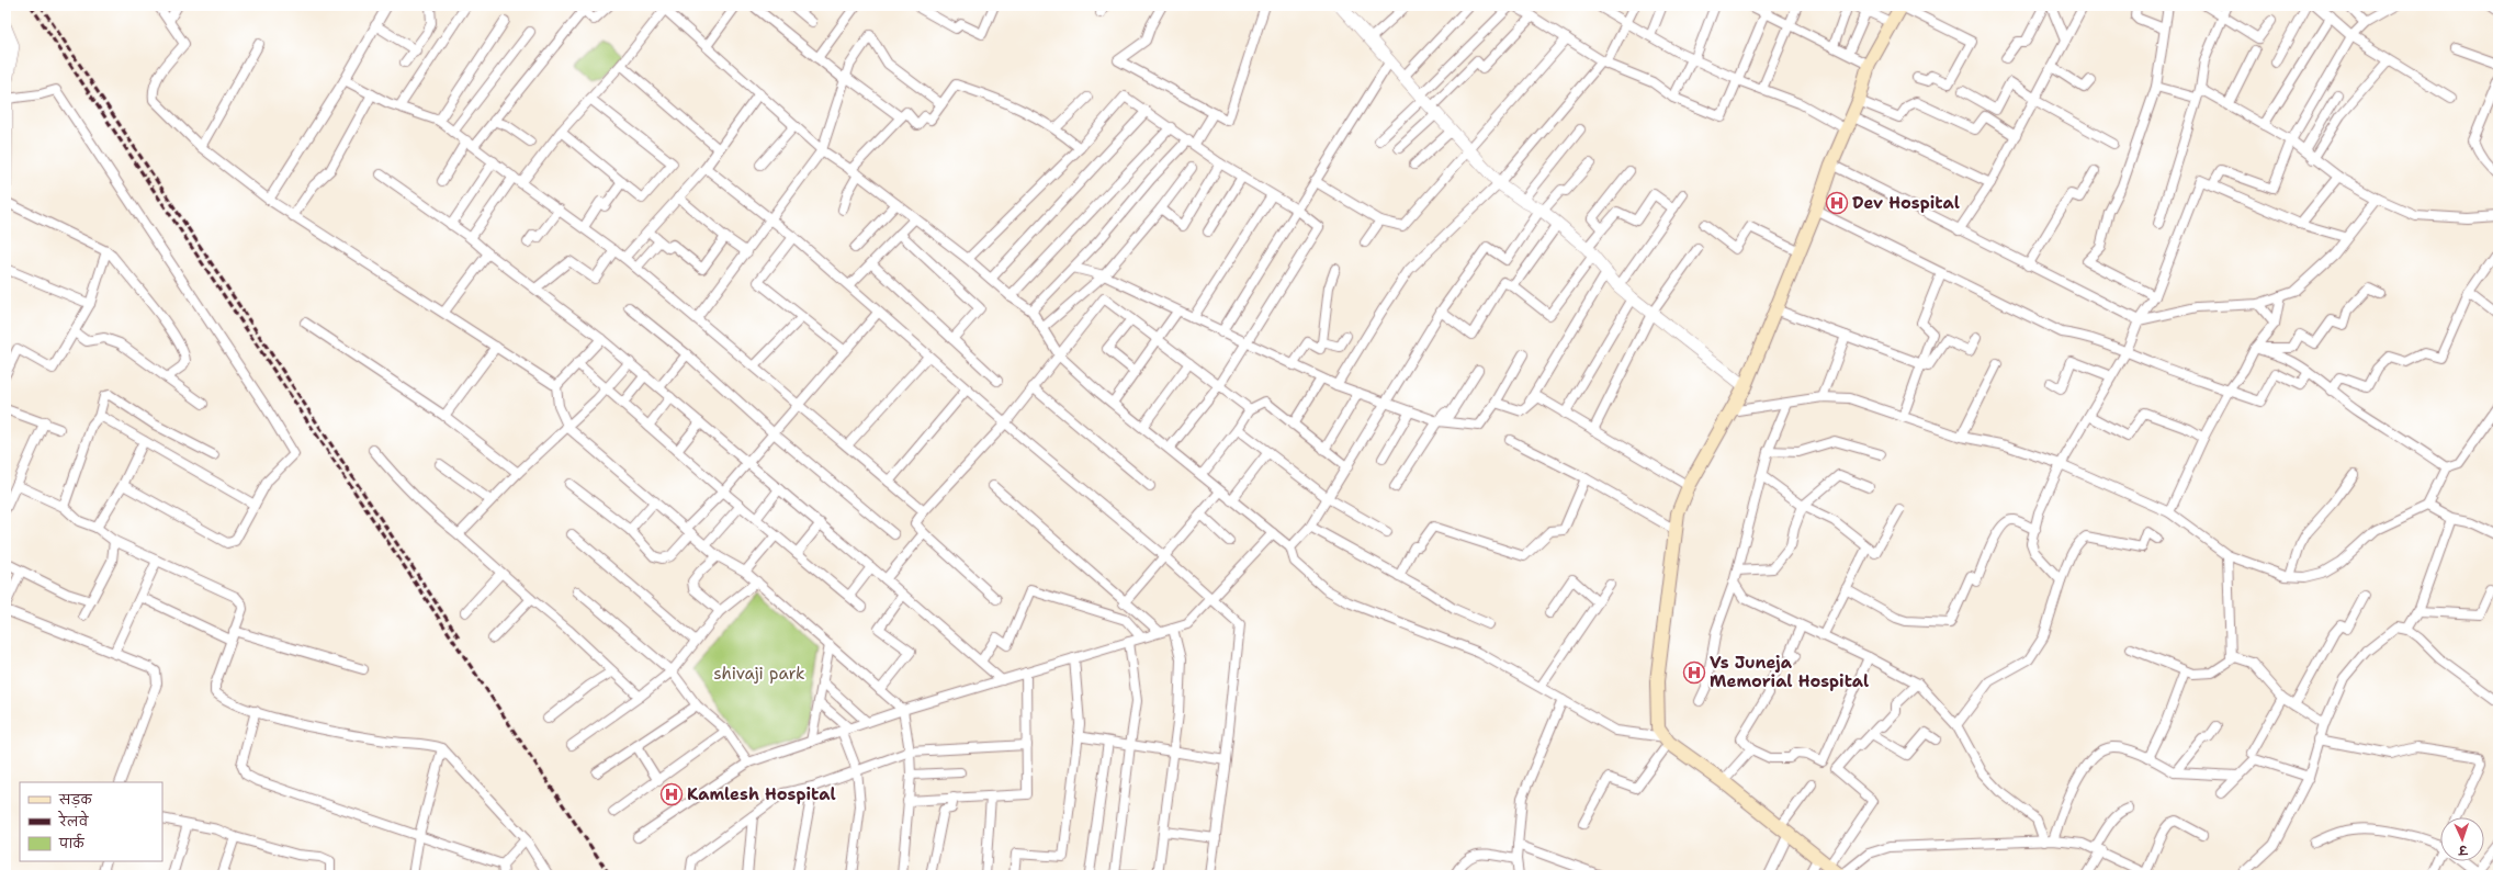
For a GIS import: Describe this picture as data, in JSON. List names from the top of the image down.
{
  "parks": ["shivaji park"],
  "places": {
    "hospital": ["Dev Hospital", "Vs Juneja Memorial Hospital", "Kamlesh Hospital"]
  },
  "legend": ["सड़क", "रेलवे", "पार्क"],
  "north": "bottom"
}
